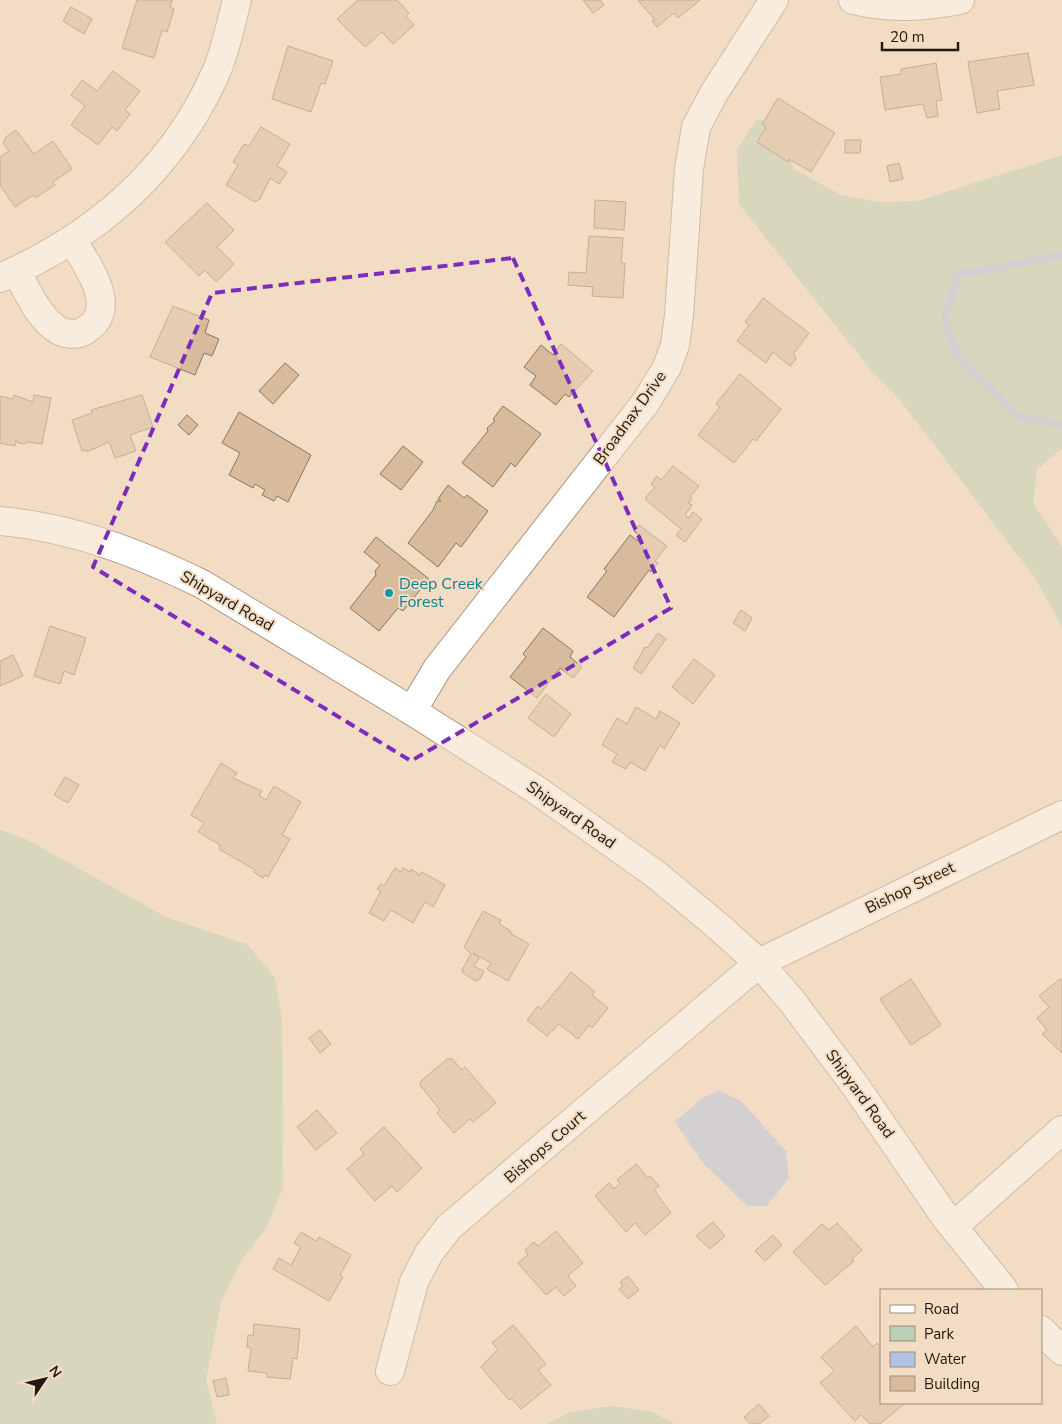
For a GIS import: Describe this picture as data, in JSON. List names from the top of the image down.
{
  "streets": {
    "street": [
      "Broadnax Drive",
      "Shipyard Road",
      "Bishop Street",
      "Bishops Court"
    ]
  },
  "crossings": [
    ["Broadnax Drive", "Shipyard Road"],
    ["Shipyard Road", "Bishop Street"],
    ["Shipyard Road", "Bishops Court"],
    ["Bishop Street", "Bishops Court"]
  ],
  "places": ["Deep Creek Forest"],
  "legend": [
    "Road",
    "Park",
    "Water",
    "Building"
  ],
  "scale_bar": "20 m",
  "north": "top right"
}
